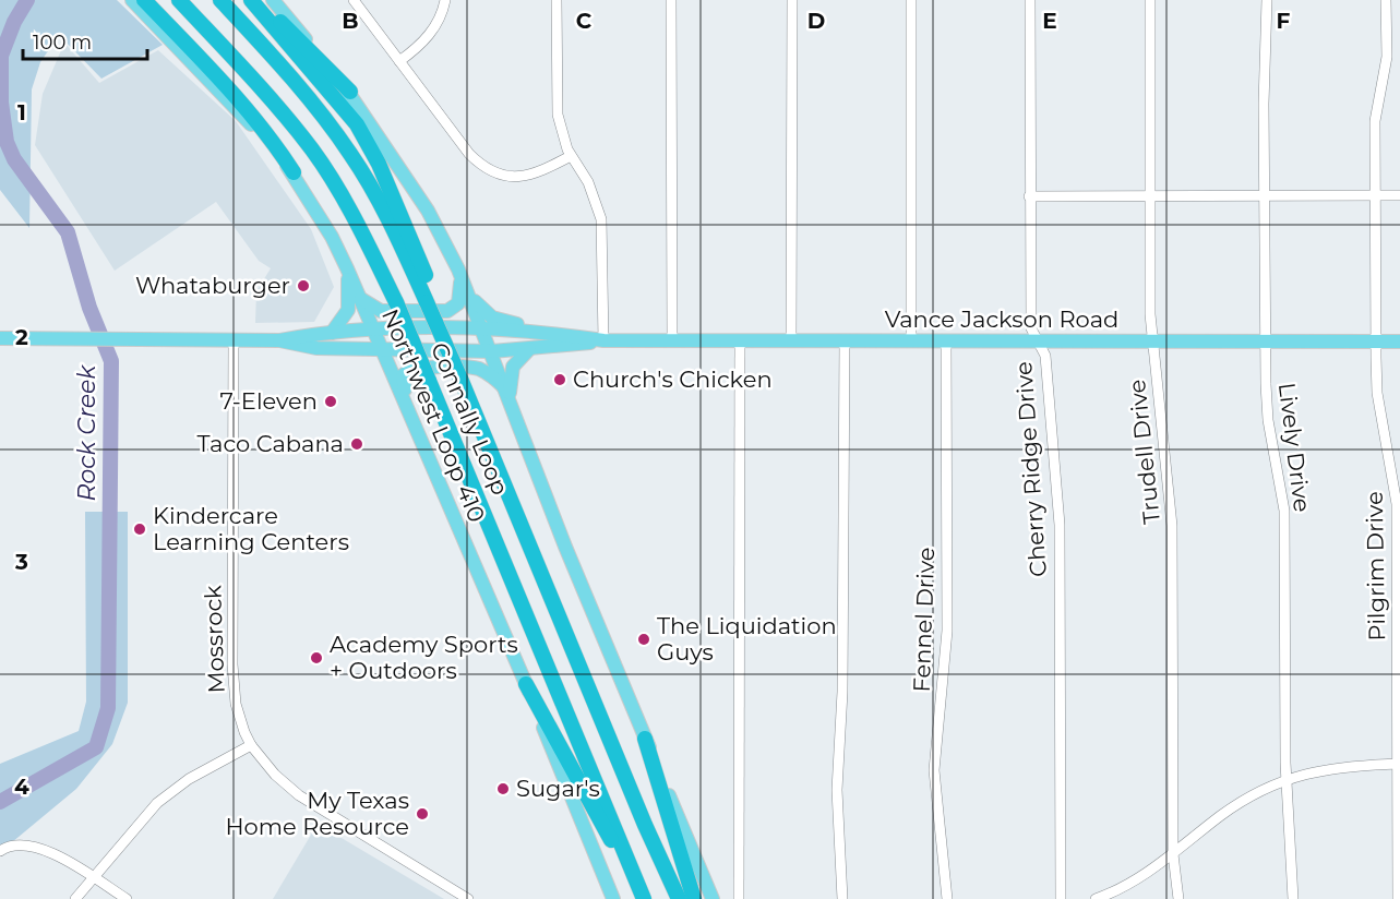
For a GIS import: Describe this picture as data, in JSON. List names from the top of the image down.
{
  "streets": {
    "highway": ["Connally Loop"],
    "main road": ["Vance Jackson Road", "Northwest Loop 410"],
    "street": [
      "Lively Drive",
      "Trudell Drive",
      "Cherry Ridge Drive",
      "Pilgrim Drive",
      "Fennel Drive",
      "Mossrock"
    ]
  },
  "crossings": [
    ["Vance Jackson Road", "Northwest Loop 410"],
    ["Vance Jackson Road", "Lively Drive"],
    ["Vance Jackson Road", "Trudell Drive"],
    ["Vance Jackson Road", "Cherry Ridge Drive"],
    ["Vance Jackson Road", "Pilgrim Drive"],
    ["Vance Jackson Road", "Fennel Drive"],
    ["Vance Jackson Road", "Mossrock"]
  ],
  "water": ["Rock Creek"],
  "places": [
    "Whataburger",
    "Church's Chicken",
    "7-Eleven",
    "Taco Cabana",
    "Kindercare Learning Centers",
    "The Liquidation Guys",
    "Academy Sports + Outdoors",
    "Sugar's",
    "My Texas Home Resource"
  ],
  "scale_bar": "100 m",
  "grid": {
    "columns": [
      "B",
      "C",
      "D",
      "E",
      "F"
    ],
    "rows": [
      "1",
      "2",
      "3",
      "4"
    ]
  }
}
